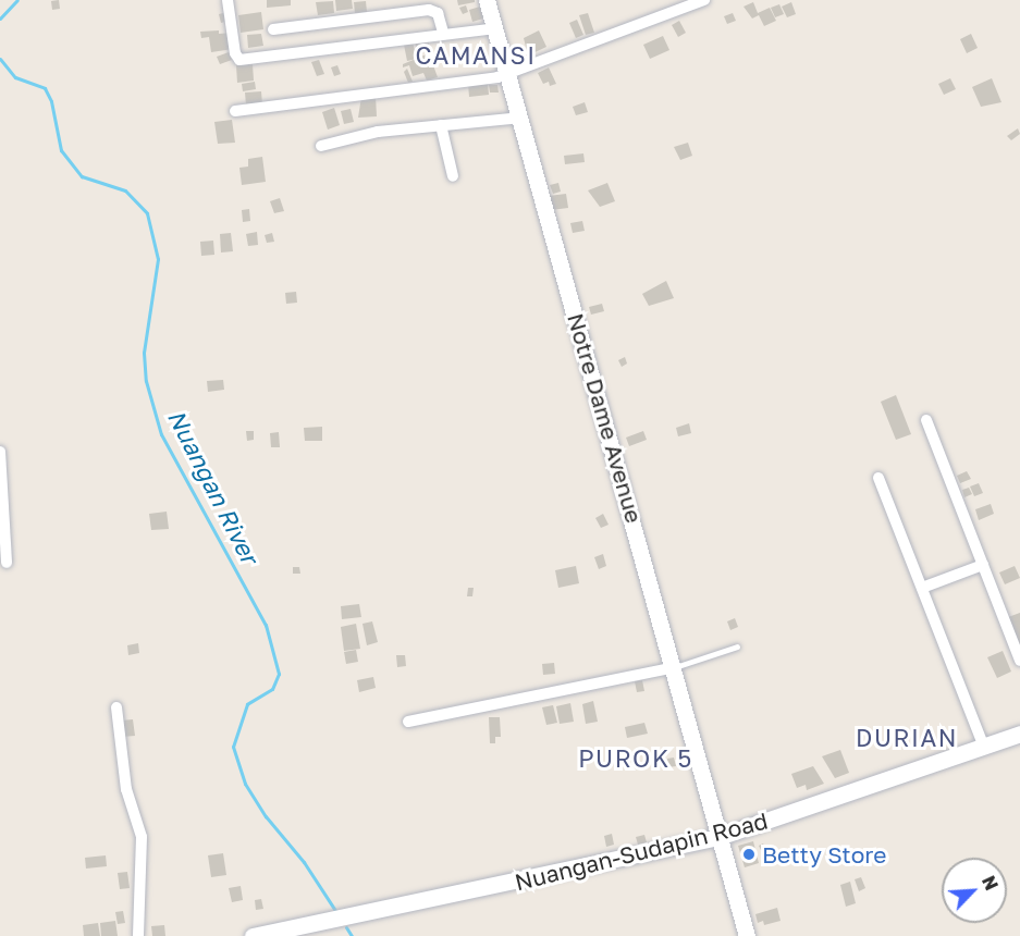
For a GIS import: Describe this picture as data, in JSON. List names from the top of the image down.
{
  "streets": {
    "street": ["Notre Dame Avenue", "Nuangan-Sudapin Road"]
  },
  "crossings": [
    ["Notre Dame Avenue", "Nuangan-Sudapin Road"]
  ],
  "districts": ["CAMANSI", "DURIAN", "PUROK 5"],
  "water": ["Nuangan River"],
  "places": ["Betty Store"],
  "north": "top right"
}
